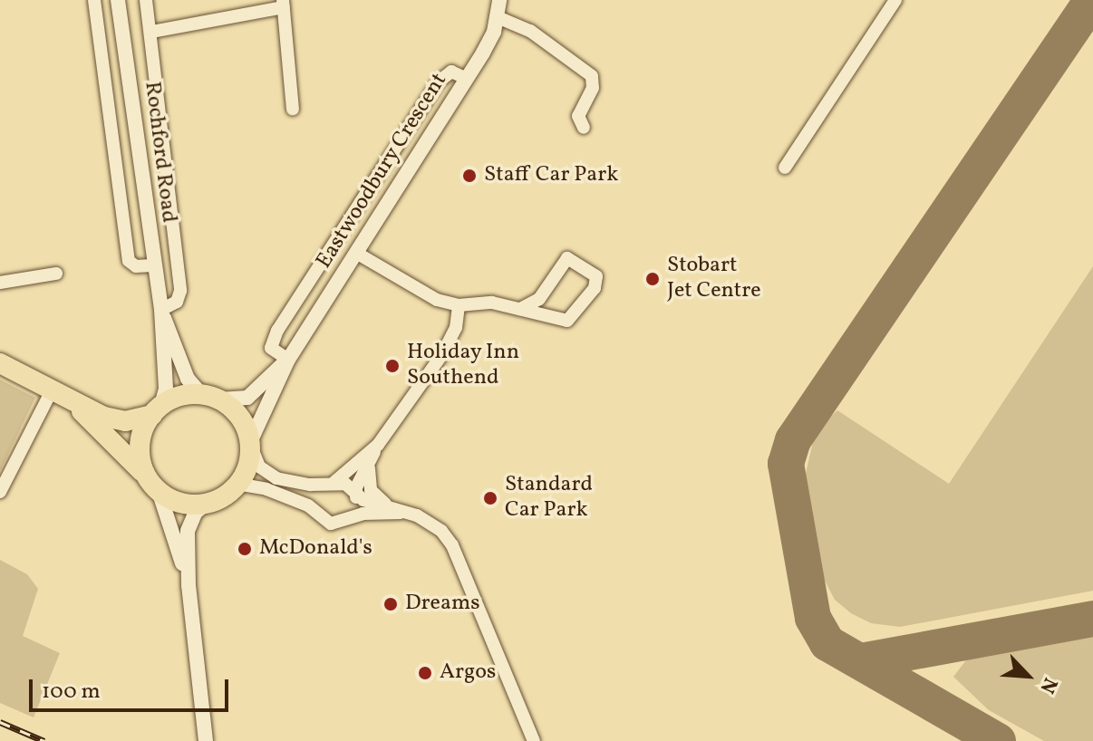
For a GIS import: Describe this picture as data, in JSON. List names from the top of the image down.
{
  "streets": {
    "street": ["Rochford Road", "Eastwoodbury Crescent"]
  },
  "crossings": [
    ["Rochford Road", "Eastwoodbury Crescent"]
  ],
  "places": [
    "Staff Car Park",
    "Stobart Jet Centre",
    "Holiday Inn Southend",
    "Standard Car Park",
    "McDonald's",
    "Dreams",
    "Argos"
  ],
  "scale_bar": "100 m",
  "north": "bottom right"
}
